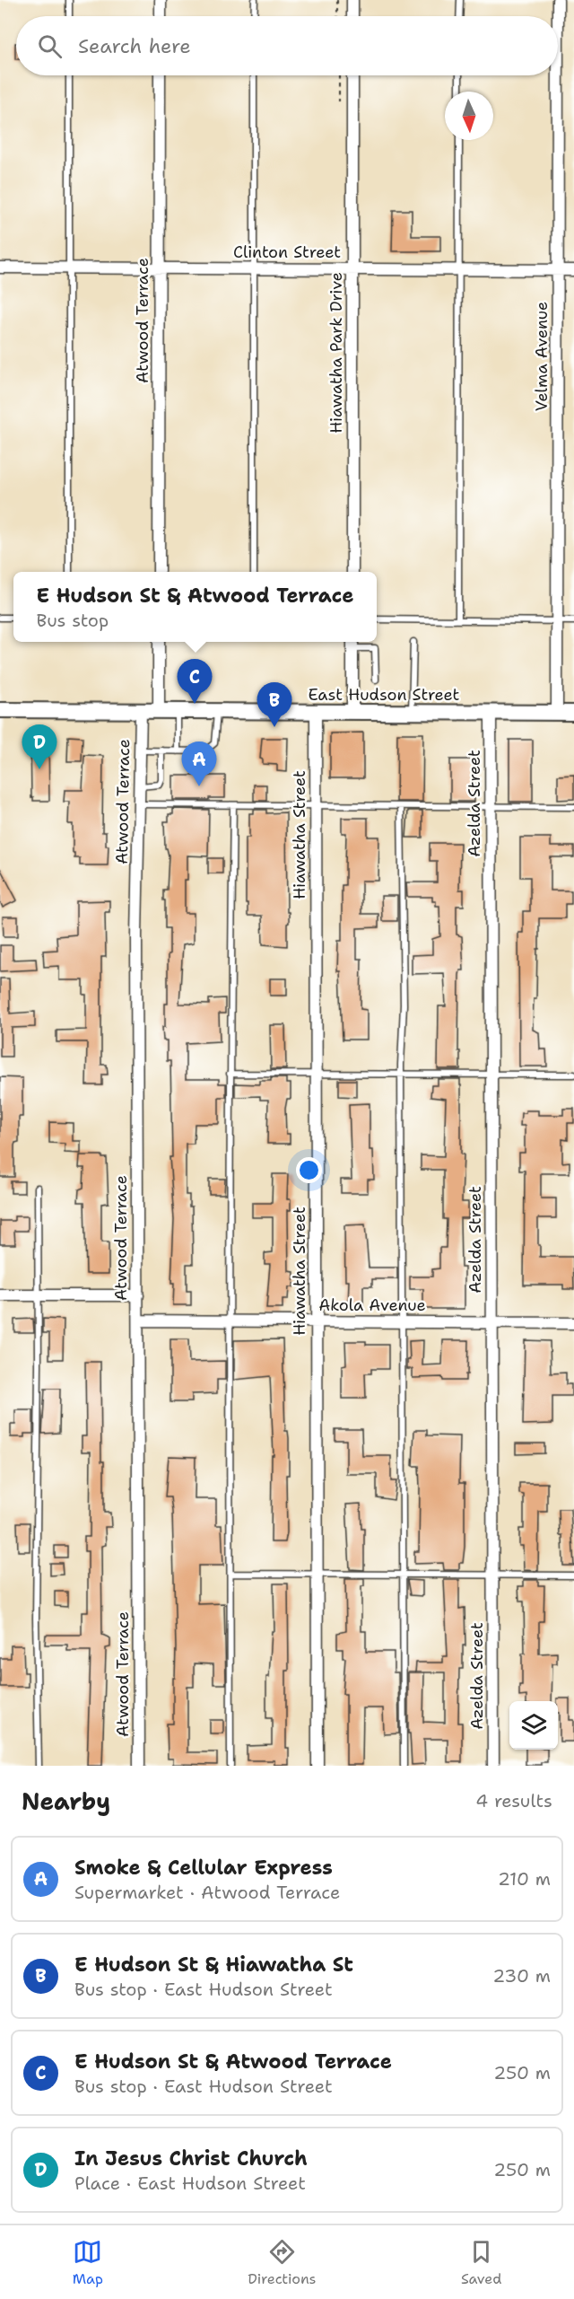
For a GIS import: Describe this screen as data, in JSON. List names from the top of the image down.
{
  "streets": {
    "main road": ["East Hudson Street"],
    "street": [
      "Clinton Street",
      "Atwood Terrace",
      "Hiawatha Park Drive",
      "Velma Avenue",
      "Azelda Street",
      "Hiawatha Street",
      "Akola Avenue"
    ]
  },
  "crossings": [
    ["Clinton Street", "Atwood Terrace"],
    ["Clinton Street", "Hiawatha Park Drive"],
    ["Clinton Street", "Velma Avenue"],
    ["Atwood Terrace", "East Hudson Street"],
    ["Atwood Terrace", "Akola Avenue"],
    ["Velma Avenue", "East Hudson Street"],
    ["East Hudson Street", "Azelda Street"],
    ["East Hudson Street", "Hiawatha Street"],
    ["Azelda Street", "Akola Avenue"],
    ["Hiawatha Street", "Akola Avenue"]
  ],
  "north": "bottom",
  "page": {
    "search": "Search here",
    "popup": ["E Hudson St & Atwood Terrace", "Bus stop"],
    "pins": [
      "C",
      "B",
      "D",
      "A"
    ],
    "heading": ["Nearby", "4 results"],
    "list": [
      {
        "mark": "A",
        "name": "Smoke & Cellular Express",
        "note": "Supermarket · Atwood Terrace",
        "value": "210 m"
      },
      {
        "mark": "B",
        "name": "E Hudson St & Hiawatha St",
        "note": "Bus stop · East Hudson Street",
        "value": "230 m"
      },
      {
        "mark": "C",
        "name": "E Hudson St & Atwood Terrace",
        "note": "Bus stop · East Hudson Street",
        "value": "250 m"
      },
      {
        "mark": "D",
        "name": "In Jesus Christ Church",
        "note": "Place · East Hudson Street",
        "value": "250 m"
      }
    ],
    "nav": ["Map", "Directions", "Saved"]
  }
}
